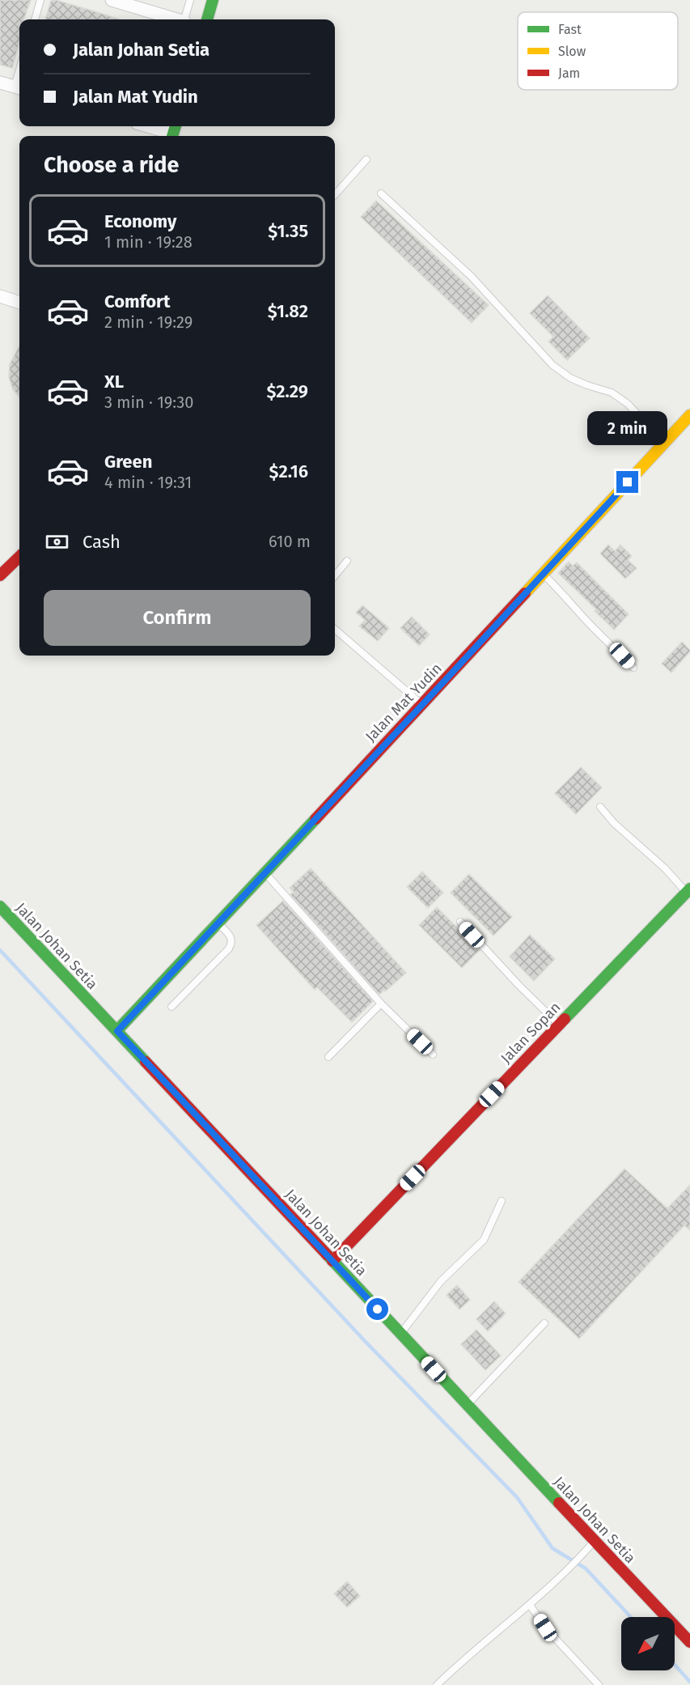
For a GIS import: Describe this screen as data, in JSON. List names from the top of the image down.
{
  "streets": {
    "street": ["Jalan Mat Yudin", "Jalan Johan Setia", "Jalan Sopan"]
  },
  "crossings": [
    ["Jalan Mat Yudin", "Jalan Johan Setia"],
    ["Jalan Johan Setia", "Jalan Sopan"]
  ],
  "legend": ["Fast", "Slow", "Jam"],
  "north": "bottom left",
  "page": {
    "banner": ["Jalan Johan Setia", "Jalan Mat Yudin"],
    "heading": "Choose a ride",
    "list": [
      {
        "name": "Economy",
        "note": "1 min · 19:28",
        "value": "$1.35"
      },
      {
        "name": "Comfort",
        "note": "2 min · 19:29",
        "value": "$1.82"
      },
      {
        "name": "XL",
        "note": "3 min · 19:30",
        "value": "$2.29"
      },
      {
        "name": "Green",
        "note": "4 min · 19:31",
        "value": "$2.16"
      }
    ],
    "bubble": "2 min",
    "pay": ["Cash", "610 m"],
    "buttons": "Confirm"
  }
}
